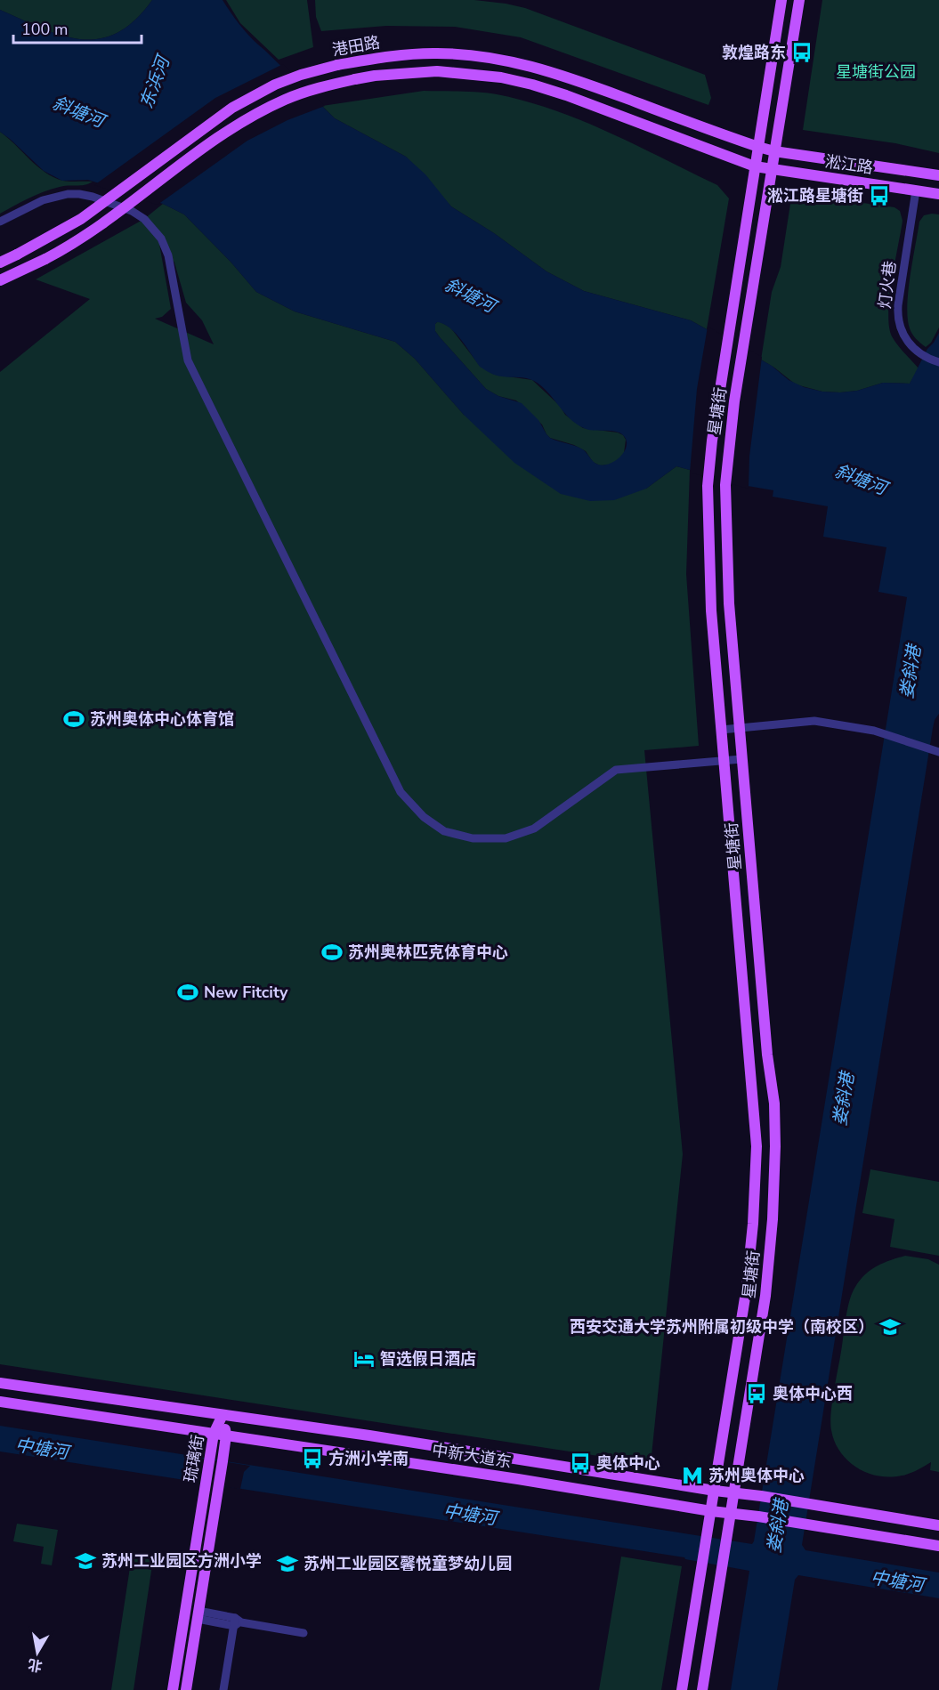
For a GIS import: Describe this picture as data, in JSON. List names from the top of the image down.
{
  "streets": {
    "main road": [
      "港田路",
      "淞江路",
      "星塘街",
      "中新大道东",
      "琉璃街"
    ],
    "street": ["灯火巷"]
  },
  "crossings": [
    ["港田路", "淞江路"],
    ["港田路", "星塘街"],
    ["淞江路", "灯火巷"],
    ["淞江路", "星塘街"],
    ["星塘街", "中新大道东"],
    ["中新大道东", "琉璃街"]
  ],
  "water": [
    "东浜河",
    "斜塘河",
    "娄斜港",
    "中塘河"
  ],
  "parks": ["星塘街公园"],
  "places": {
    "bus stop": [
      "敦煌路东",
      "淞江路星塘街",
      "奥体中心西",
      "方洲小学南",
      "奥体中心"
    ],
    "sports": ["苏州奥体中心体育馆", "苏州奥林匹克体育中心", "New Fitcity"],
    "school or university": ["西安交通大学苏州附属初级中学（南校区）", "苏州工业园区方洲小学", "苏州工业园区馨悦童梦幼儿园"],
    "hotel": ["智选假日酒店"],
    "metro station": ["苏州奥体中心"]
  },
  "scale_bar": "100 m",
  "north": "bottom"
}
